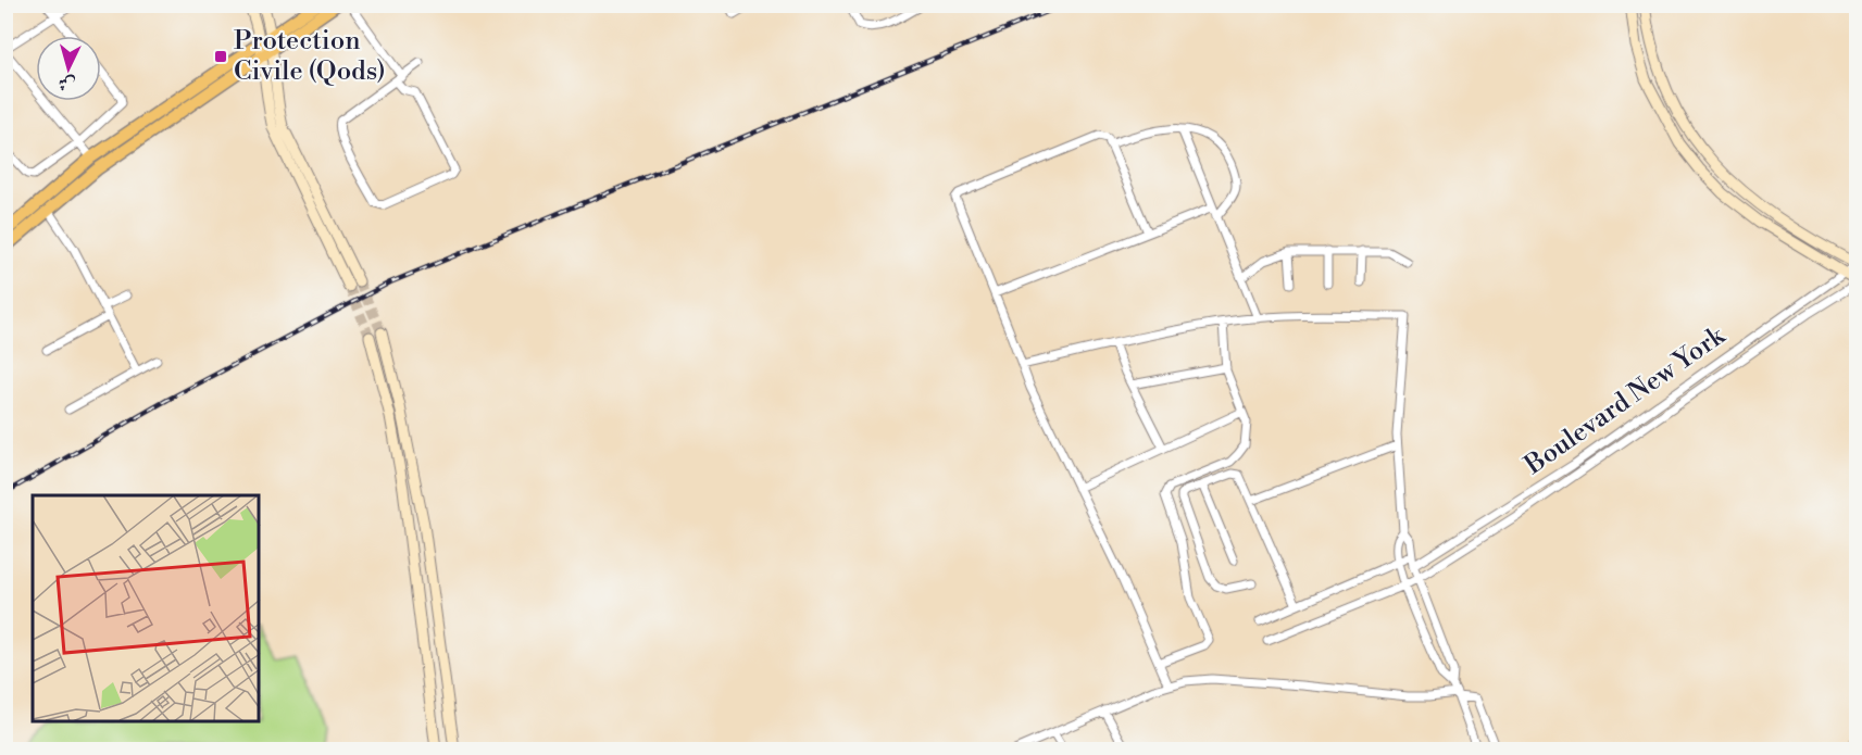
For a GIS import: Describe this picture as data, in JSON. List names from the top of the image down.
{
  "streets": {
    "street": ["Boulevard New York"]
  },
  "places": {
    "transit": ["Protection Civile (Qods)"]
  },
  "north": "bottom"
}
